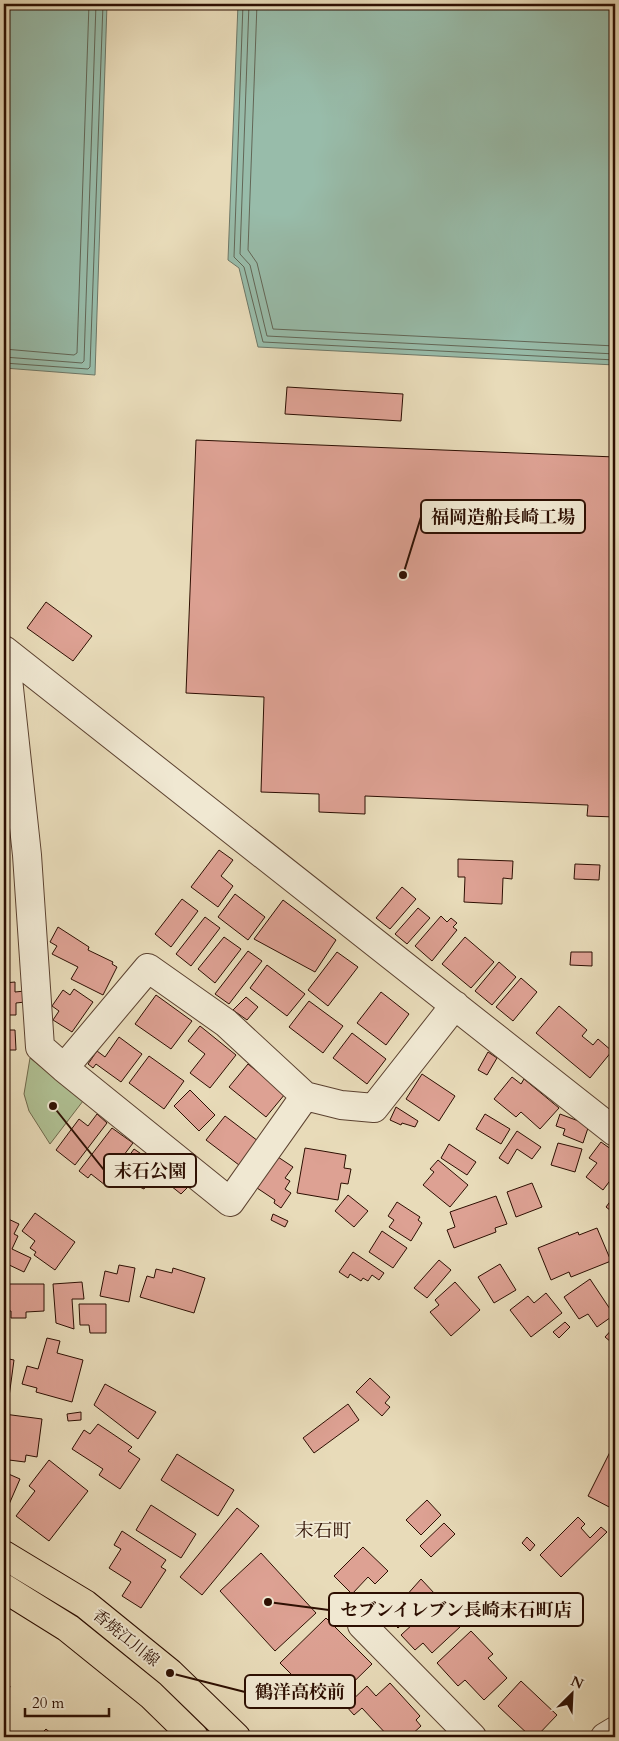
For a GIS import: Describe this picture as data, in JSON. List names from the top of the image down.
{
  "streets": {
    "main road": ["香焼江川線"]
  },
  "districts": ["末石町"],
  "places": [
    "福岡造船長崎工場",
    "末石公園",
    "セブンイレブン長崎末石町店",
    "鶴洋高校前"
  ],
  "scale_bar": "20 m",
  "north": "top right"
}
